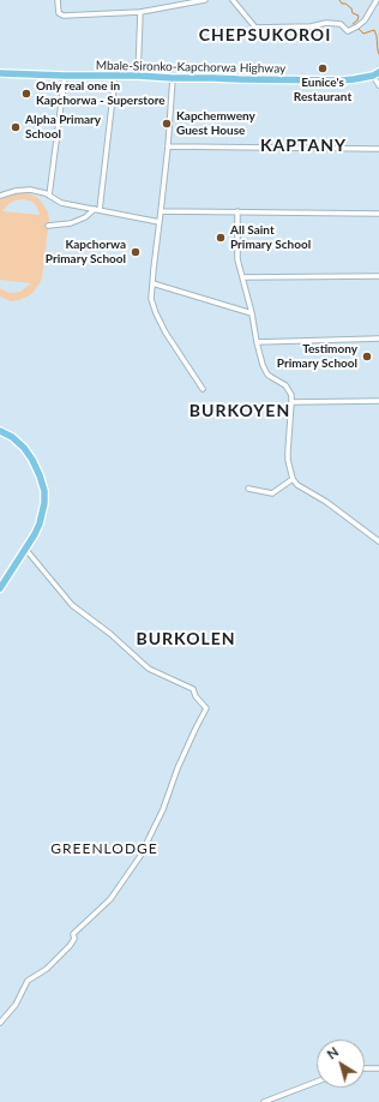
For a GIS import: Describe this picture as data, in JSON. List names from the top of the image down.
{
  "streets": {
    "main road": ["Mbale-Sironko-Kapchorwa Highway"]
  },
  "districts": [
    "CHEPSUKOROI",
    "KAPTANY",
    "BURKOYEN",
    "BURKOLEN",
    "GREENLODGE"
  ],
  "places": [
    "Eunice's Restaurant",
    "Only real one in Kapchorwa - Superstore",
    "Kapchemweny Guest House",
    "Alpha Primary School",
    "All Saint Primary School",
    "Kapchorwa Primary School",
    "Testimony Primary School"
  ],
  "north": "top left"
}
